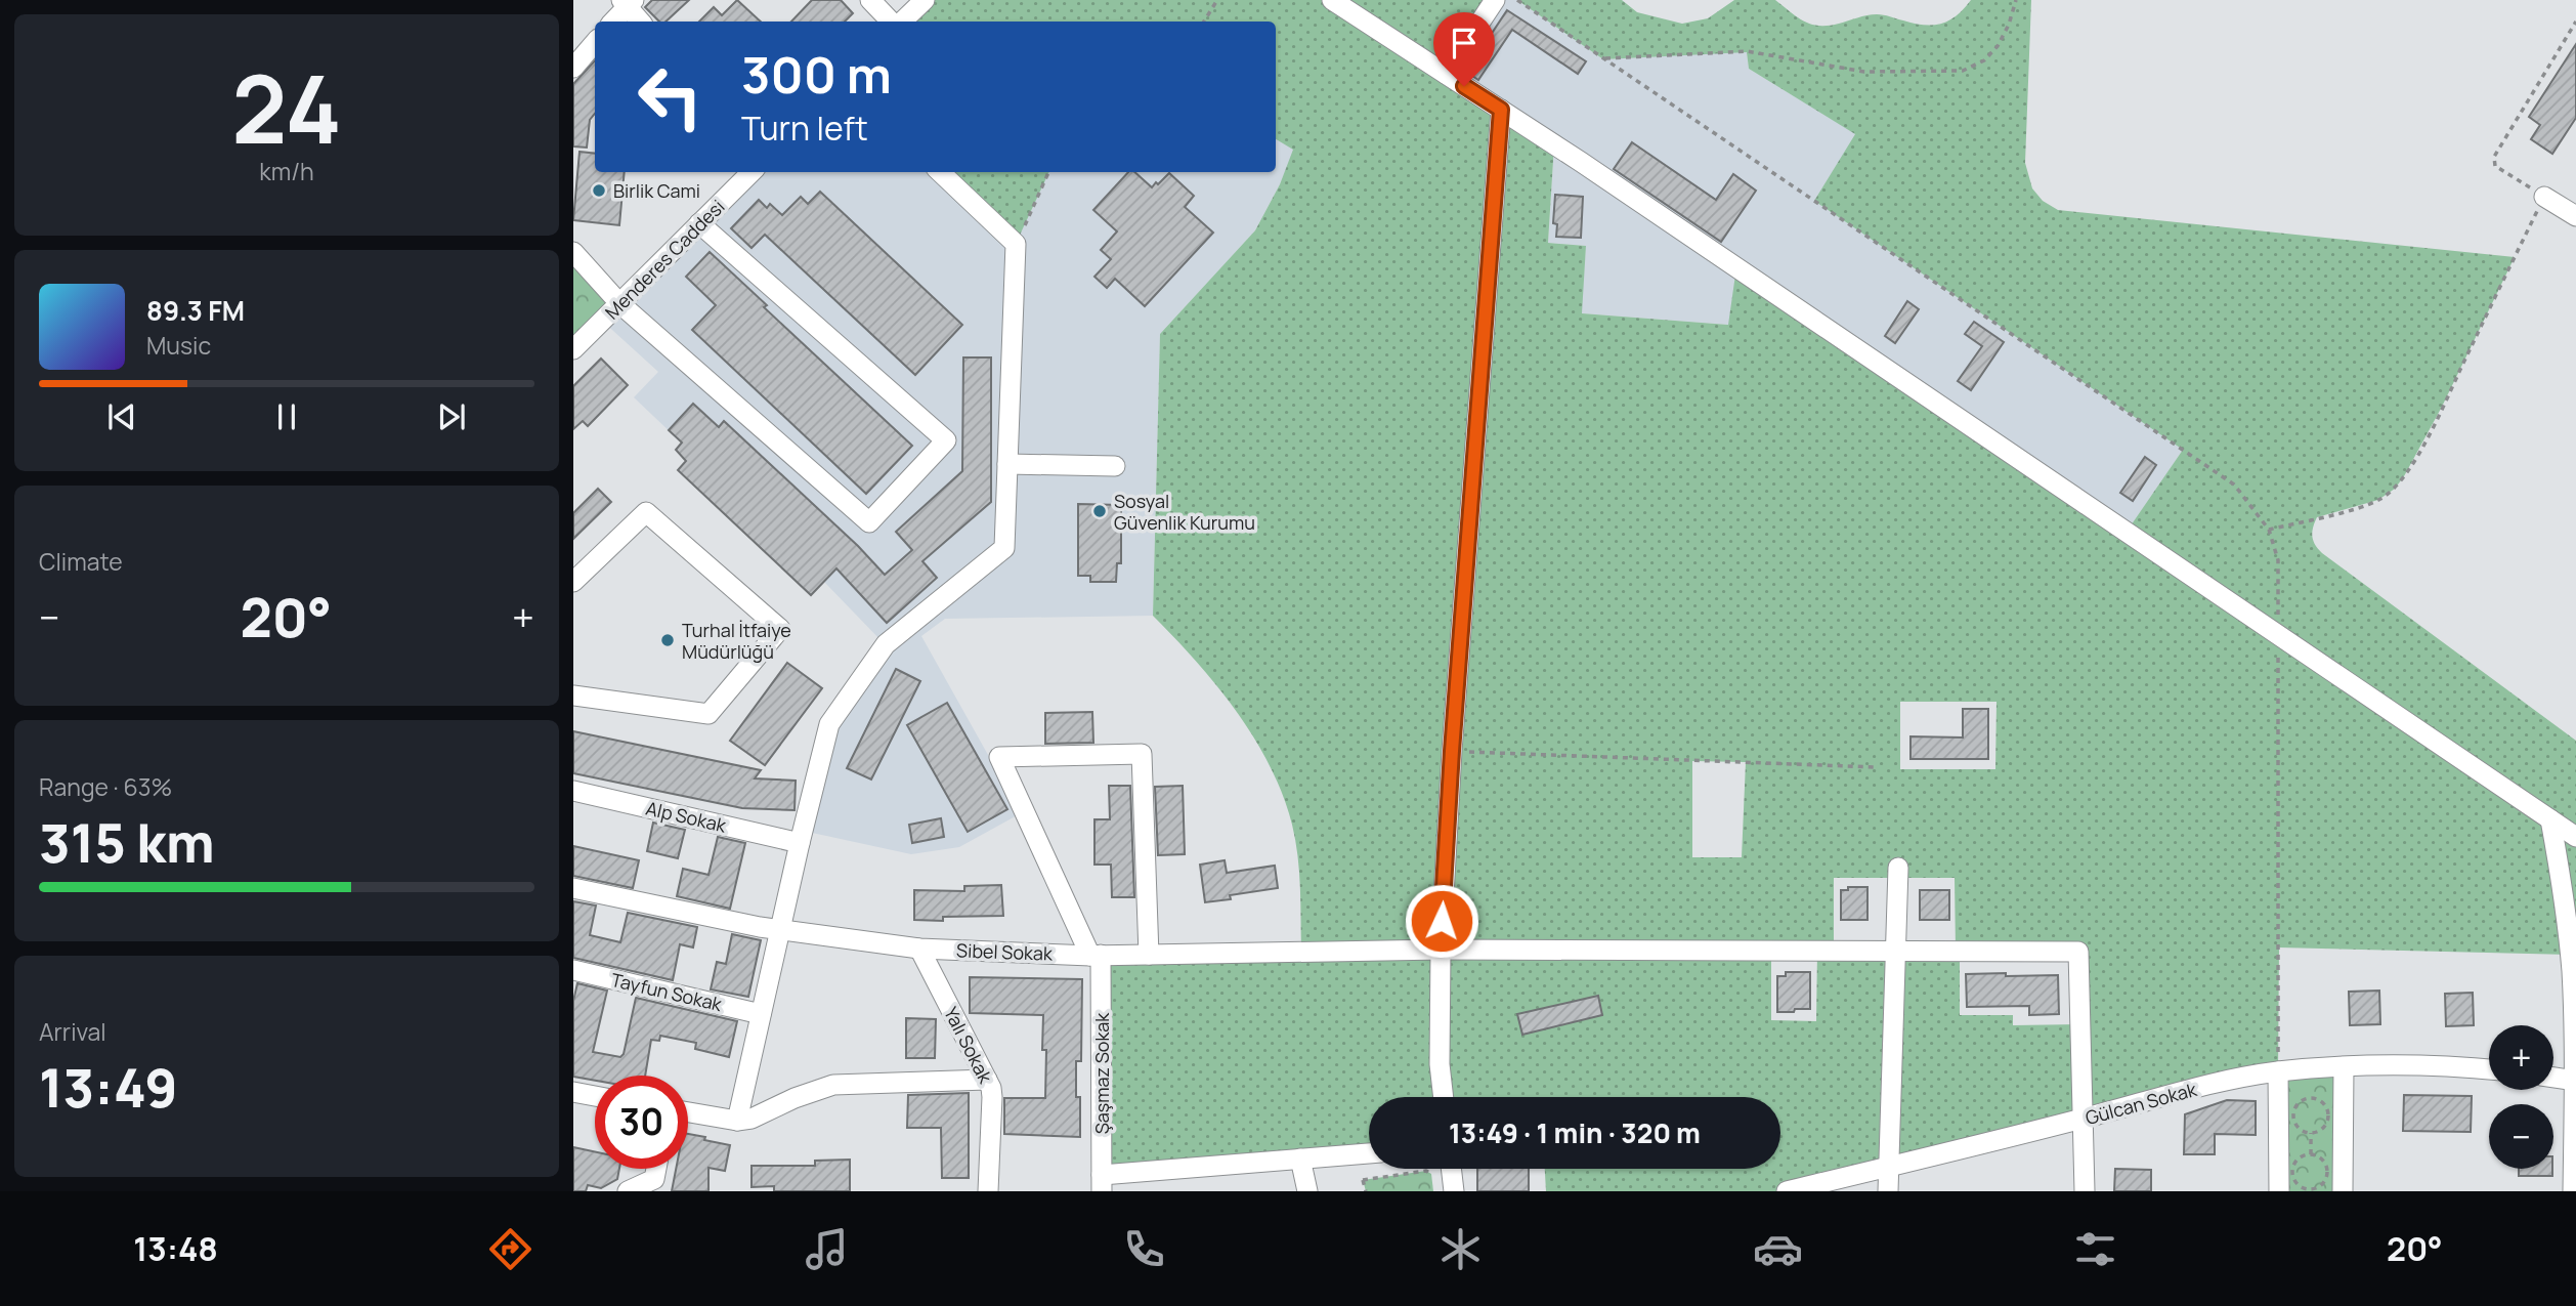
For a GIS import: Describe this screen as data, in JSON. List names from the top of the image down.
{
  "streets": {
    "street": [
      "Menderes Caddesi",
      "Alp Sokak",
      "Sibel Sokak",
      "Tayfun Sokak",
      "Yalı Sokak",
      "Şaşmaz Sokak",
      "Gülcan Sokak"
    ]
  },
  "crossings": [
    ["Sibel Sokak", "Yalı Sokak"],
    ["Sibel Sokak", "Şaşmaz Sokak"],
    ["Sibel Sokak", "Gülcan Sokak"]
  ],
  "places": ["Birlik Cami", "Sosyal Güvenlik Kurumu", "Turhal İtfaiye Müdürlüğü"],
  "page": {
    "tile": [
      ["24", "km/h"],
      "Climate",
      ["Range · 63%", "315 km"],
      ["Arrival", "13:49"]
    ],
    "turn": ["300 m", "Turn left"],
    "song": ["89.3 FM", "Music"],
    "heat": ["−", "20°", "+"],
    "map_buttons": ["+", "−"],
    "limit": "30",
    "trip": "13:49 · 1 min · 320 m",
    "tabs": ["13:48", "20°"]
  }
}
